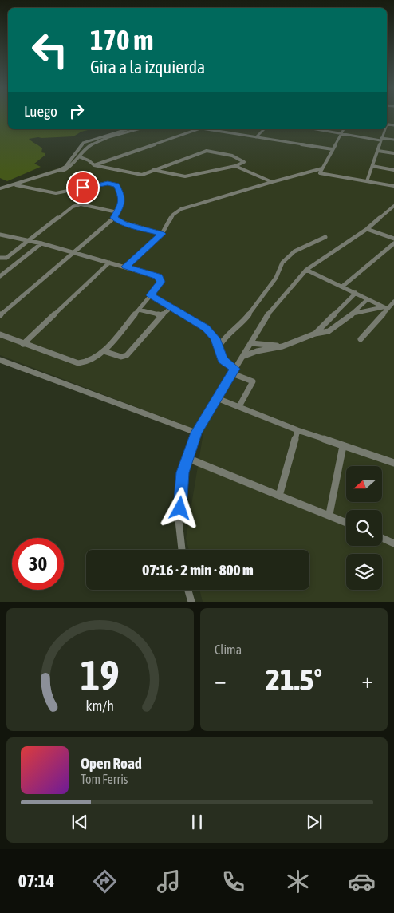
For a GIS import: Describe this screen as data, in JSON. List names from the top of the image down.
{
  "north": "left",
  "page": {
    "turn": ["170 m", "Gira a la izquierda"],
    "then": "Luego",
    "limit": "30",
    "trip": "07:16 · 2 min · 800 m",
    "tile": "Clima",
    "heat": ["−", "21.5°", "+"],
    "song": ["Open Road", "Tom Ferris"],
    "tabs": "07:14",
    "gauge": ["19", "km/h"]
  }
}
